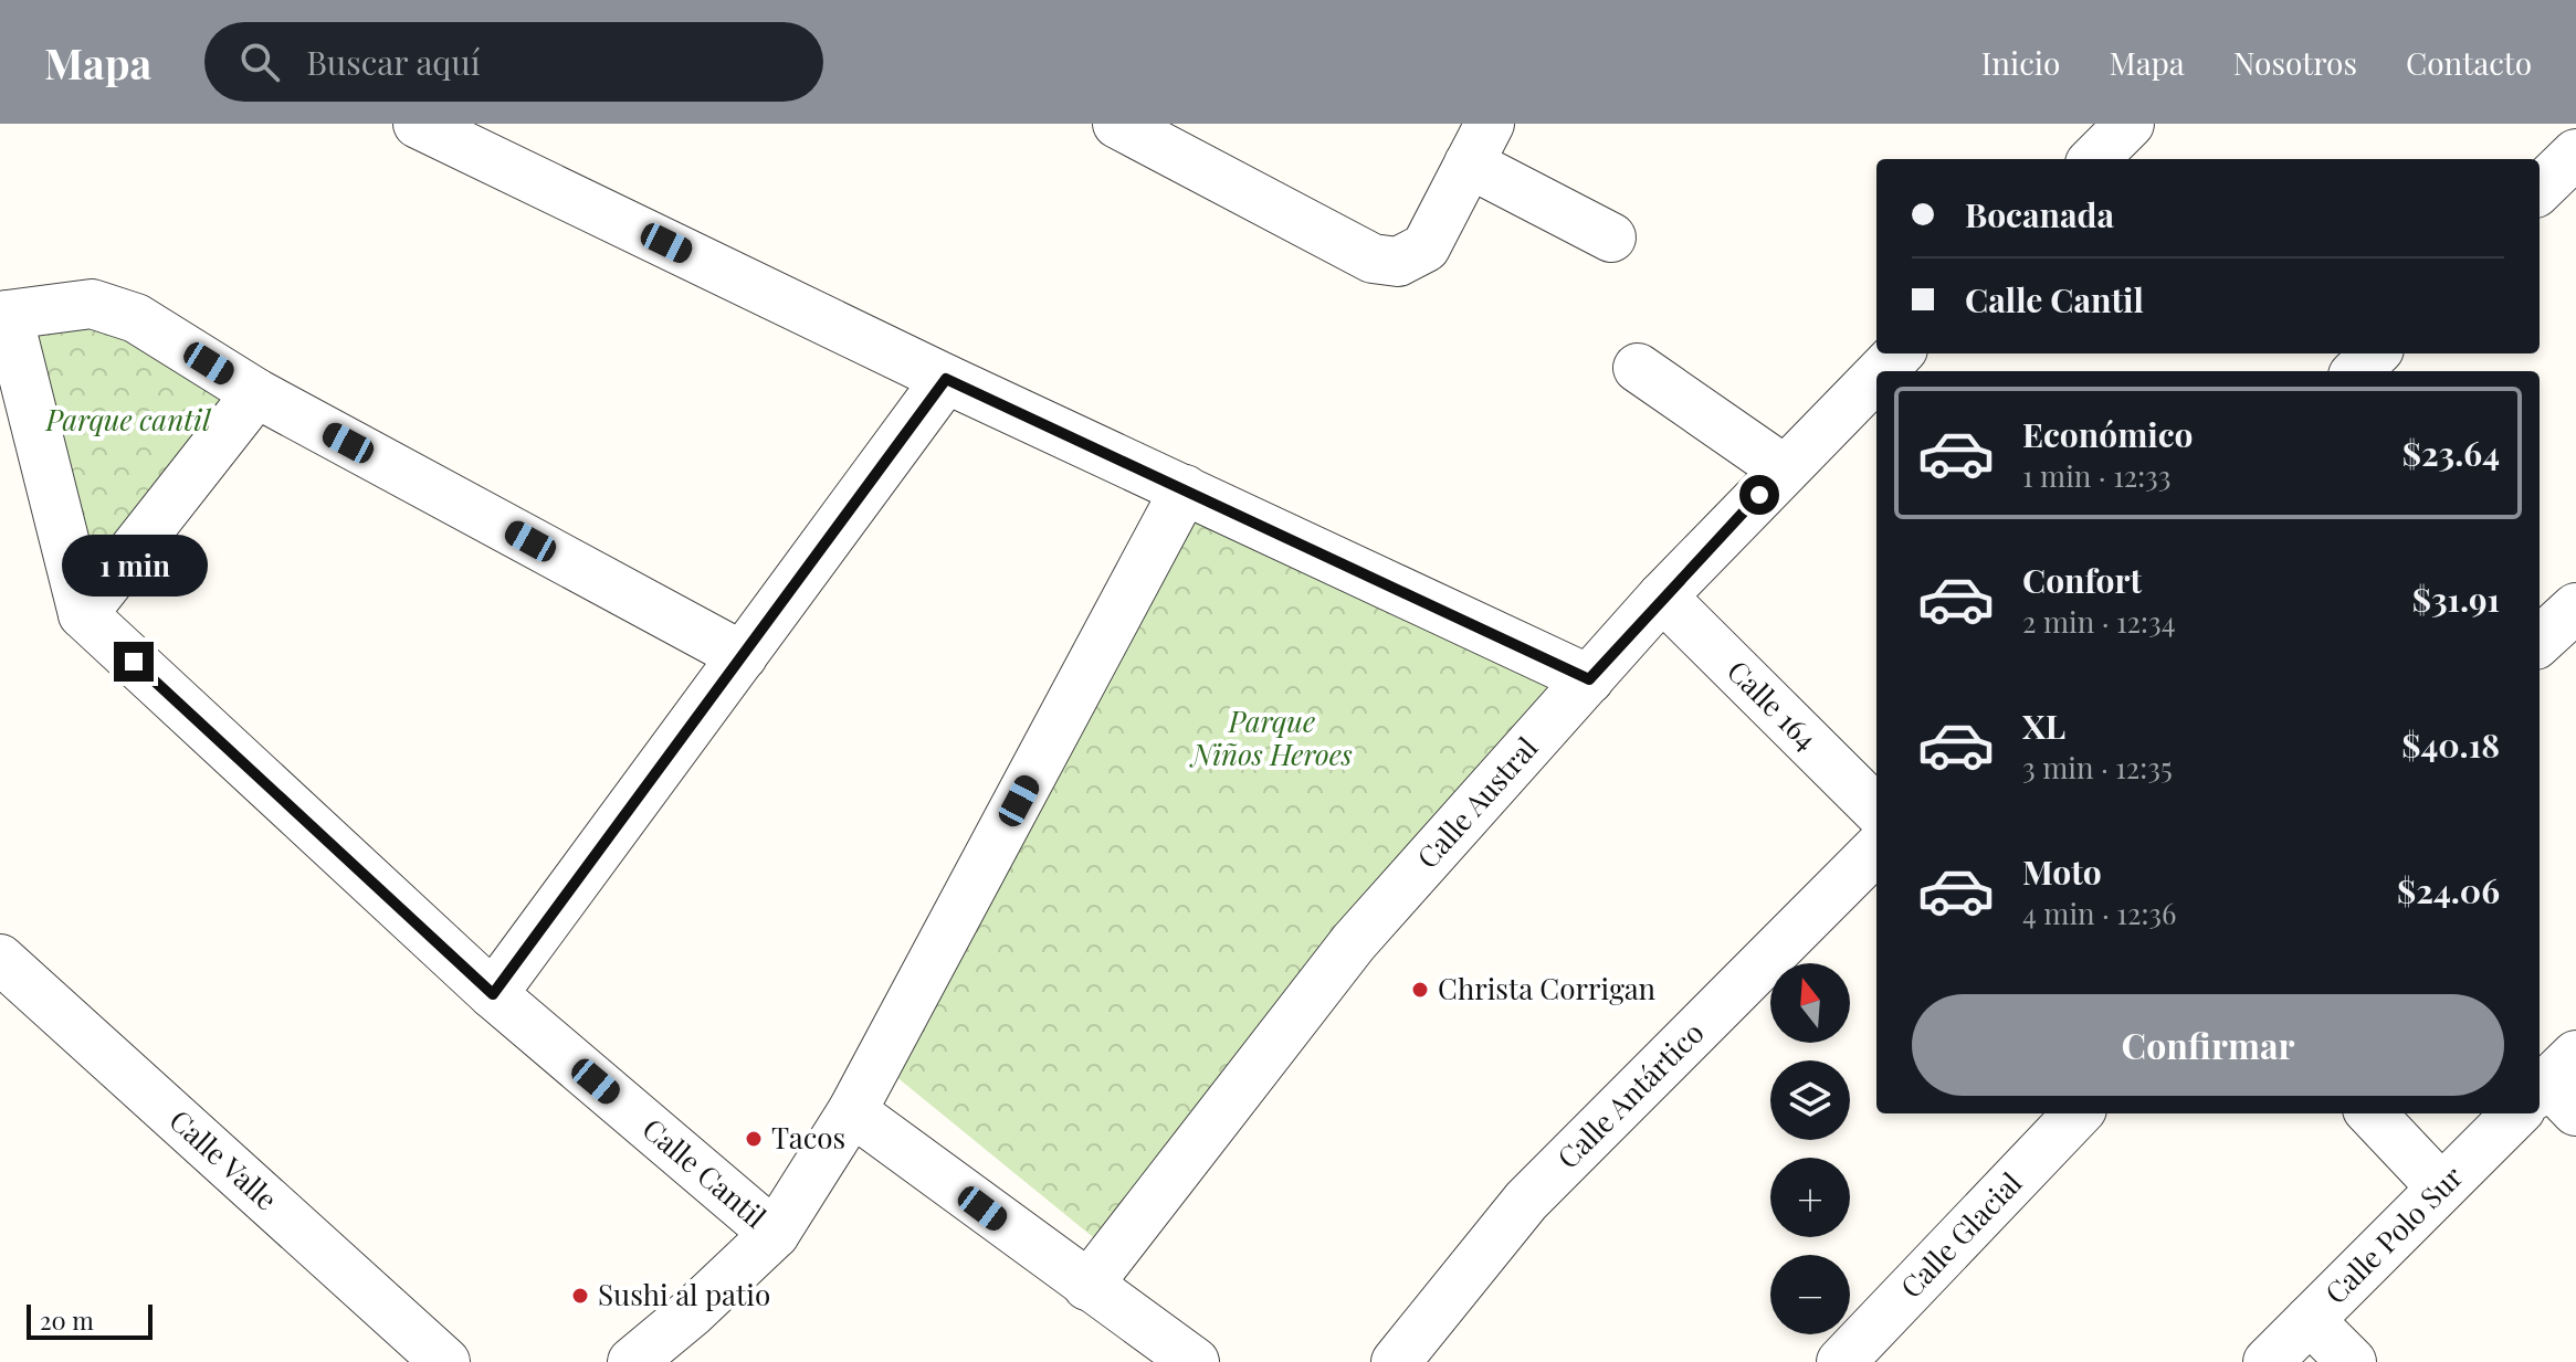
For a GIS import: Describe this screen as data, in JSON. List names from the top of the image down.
{
  "streets": {
    "street": [
      "Calle 164",
      "Calle Austral",
      "Calle Antártico",
      "Calle Valle",
      "Calle Cantil",
      "Calle Glacial",
      "Calle Polo Sur"
    ]
  },
  "crossings": [
    ["Calle 164", "Calle Austral"]
  ],
  "parks": ["Parque cantil", "Parque Niños Heroes"],
  "places": ["Christa Corrigan", "Tacos", "Sushi al patio"],
  "scale_bar": "20 m",
  "north": "top",
  "page": {
    "header": "Mapa",
    "search": "Buscar aquí",
    "nav": [
      "Inicio",
      "Mapa",
      "Nosotros",
      "Contacto"
    ],
    "banner": ["Bocanada", "Calle Cantil"],
    "list": [
      {
        "name": "Económico",
        "note": "1 min · 12:33",
        "value": "$23.64"
      },
      {
        "name": "Confort",
        "note": "2 min · 12:34",
        "value": "$31.91"
      },
      {
        "name": "XL",
        "note": "3 min · 12:35",
        "value": "$40.18"
      },
      {
        "name": "Moto",
        "note": "4 min · 12:36",
        "value": "$24.06"
      }
    ],
    "bubble": "1 min",
    "map_buttons": ["+", "−"],
    "buttons": "Confirmar",
    "scale": "20 m"
  }
}
